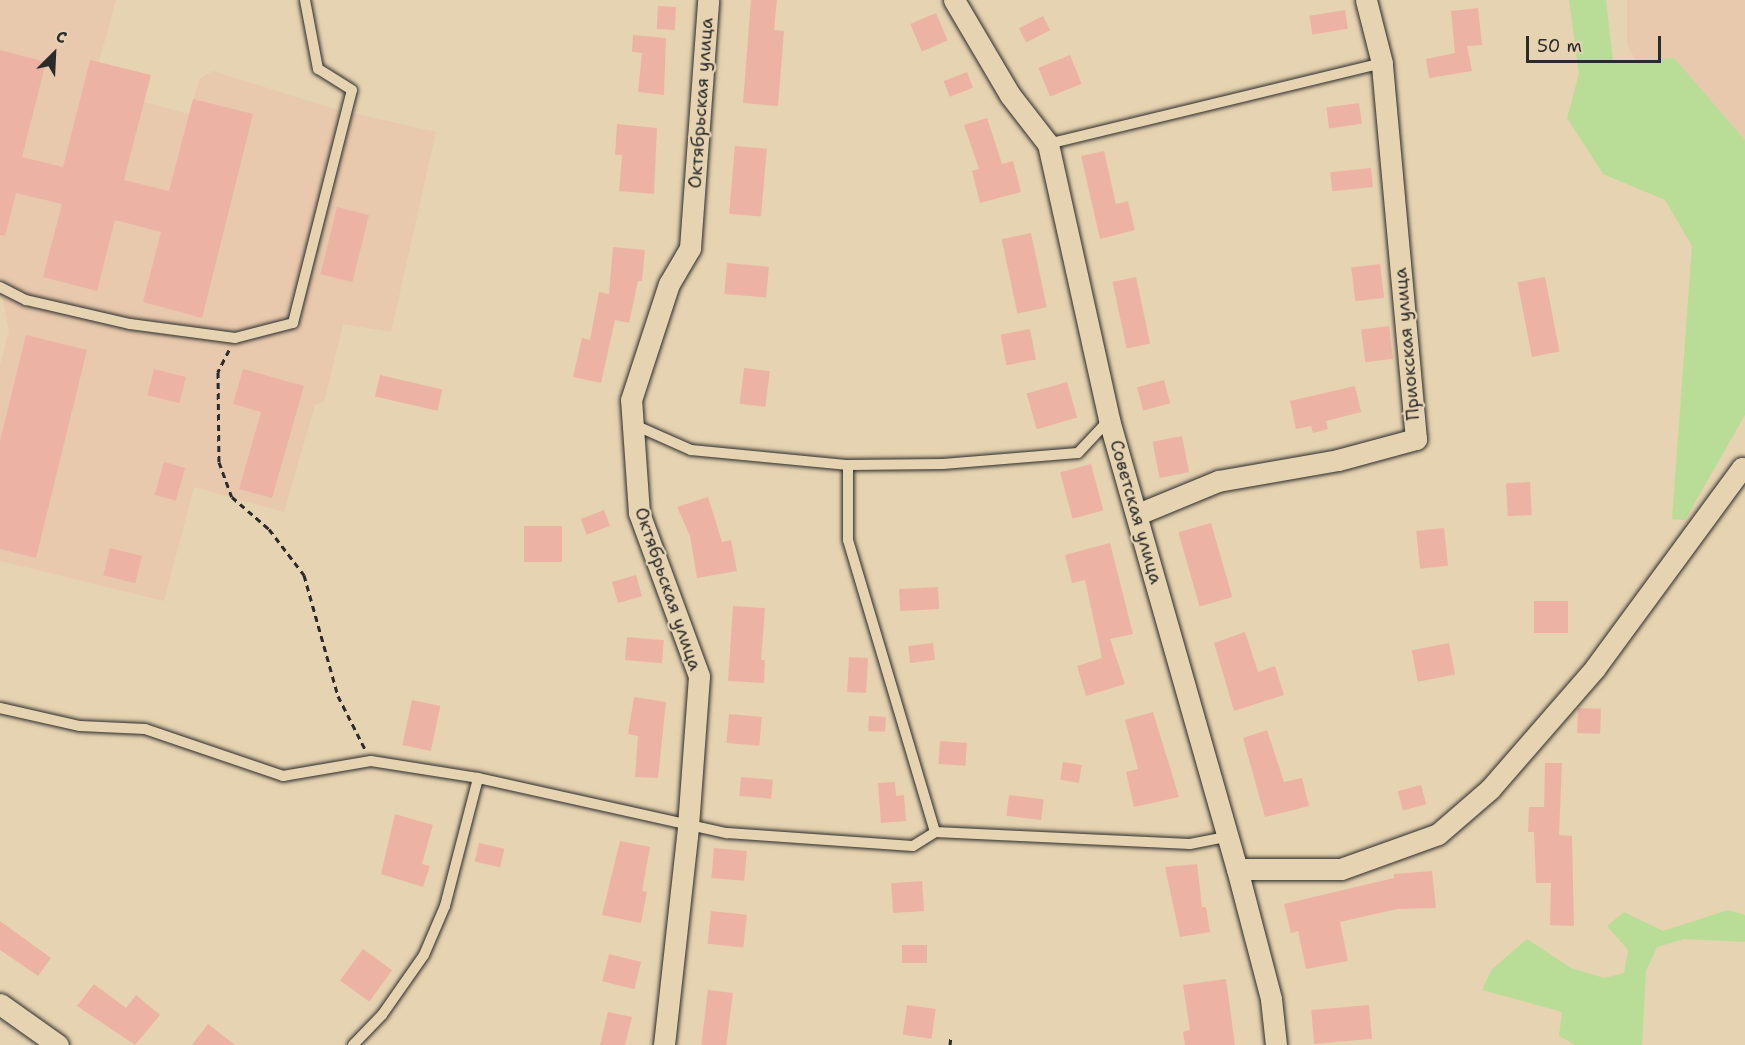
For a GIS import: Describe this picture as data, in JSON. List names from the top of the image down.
{
  "streets": {
    "street": ["Октябрьская улица", "Приокская улица", "Советская улица"]
  },
  "crossings": [
    ["Приокская улица", "Советская улица"]
  ],
  "scale_bar": "50 m",
  "north": "top right"
}
